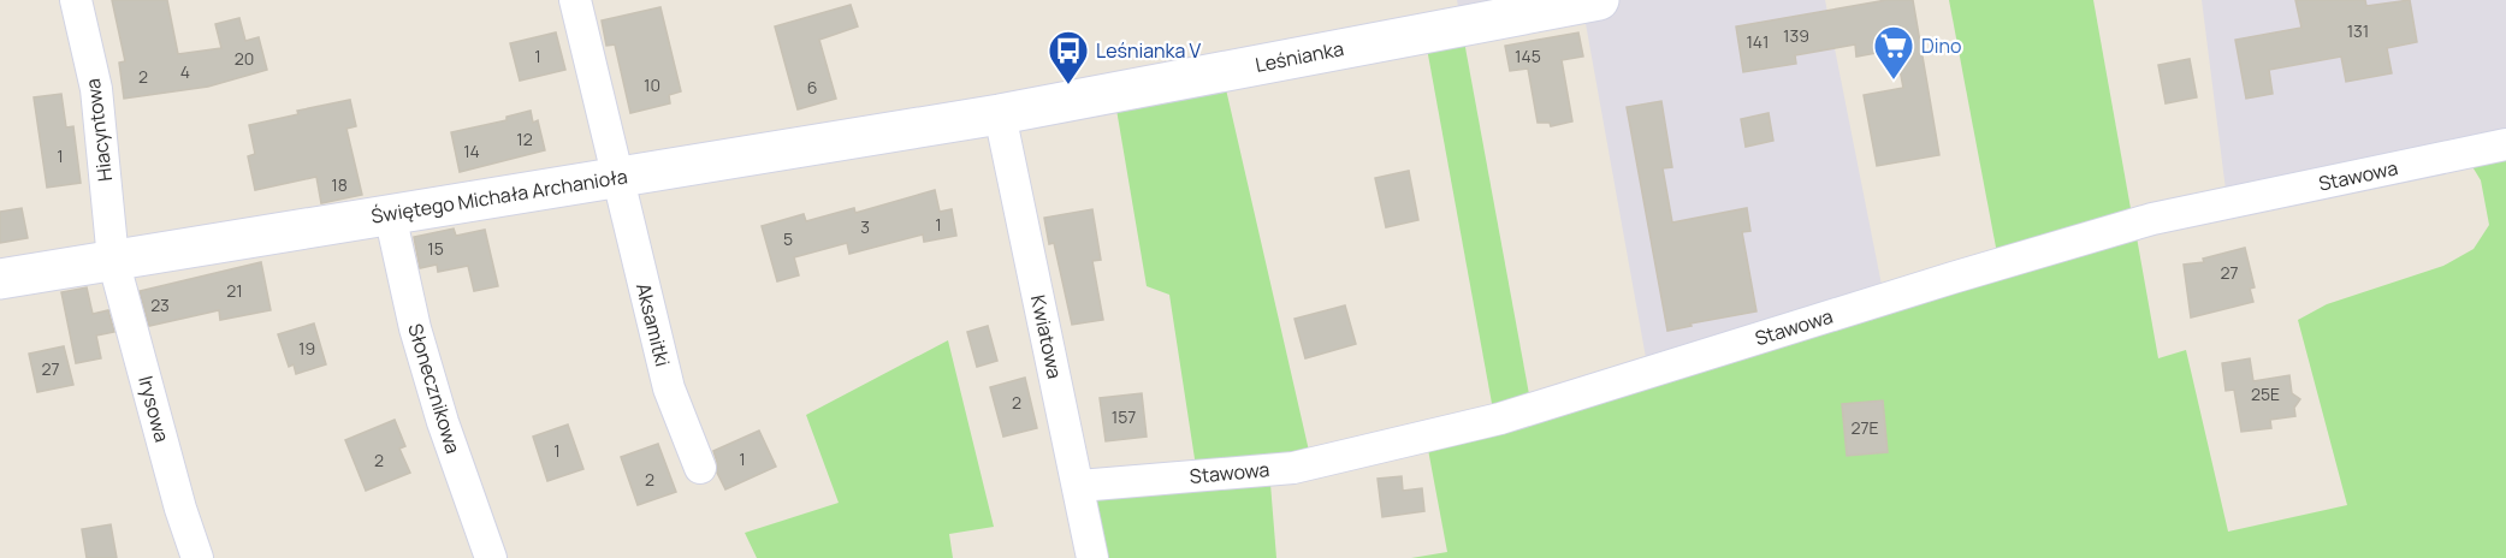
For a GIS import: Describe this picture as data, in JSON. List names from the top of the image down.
{
  "streets": {
    "street": [
      "Leśnianka",
      "Hiacyntowa",
      "Stawowa",
      "Świętego Michała Archanioła",
      "Aksamitki",
      "Kwiatowa",
      "Słonecznikowa",
      "Irysowa"
    ]
  },
  "crossings": [
    ["Leśnianka", "Świętego Michała Archanioła"],
    ["Leśnianka", "Kwiatowa"],
    ["Hiacyntowa", "Świętego Michała Archanioła"],
    ["Hiacyntowa", "Irysowa"],
    ["Stawowa", "Kwiatowa"],
    ["Świętego Michała Archanioła", "Aksamitki"],
    ["Świętego Michała Archanioła", "Kwiatowa"],
    ["Świętego Michała Archanioła", "Słonecznikowa"],
    ["Świętego Michała Archanioła", "Irysowa"]
  ],
  "places": {
    "supermarket": ["Dino"],
    "bus stop": ["Leśnianka V"]
  },
  "house_numbers": [
    "131",
    "139",
    "141",
    "1",
    "145",
    "20",
    "4",
    "2",
    "10",
    "6",
    "12",
    "14",
    "1",
    "18",
    "1",
    "3",
    "5",
    "15",
    "27",
    "21",
    "23",
    "19",
    "27",
    "25E",
    "2",
    "157",
    "27E",
    "1",
    "1",
    "2",
    "2"
  ]
}
